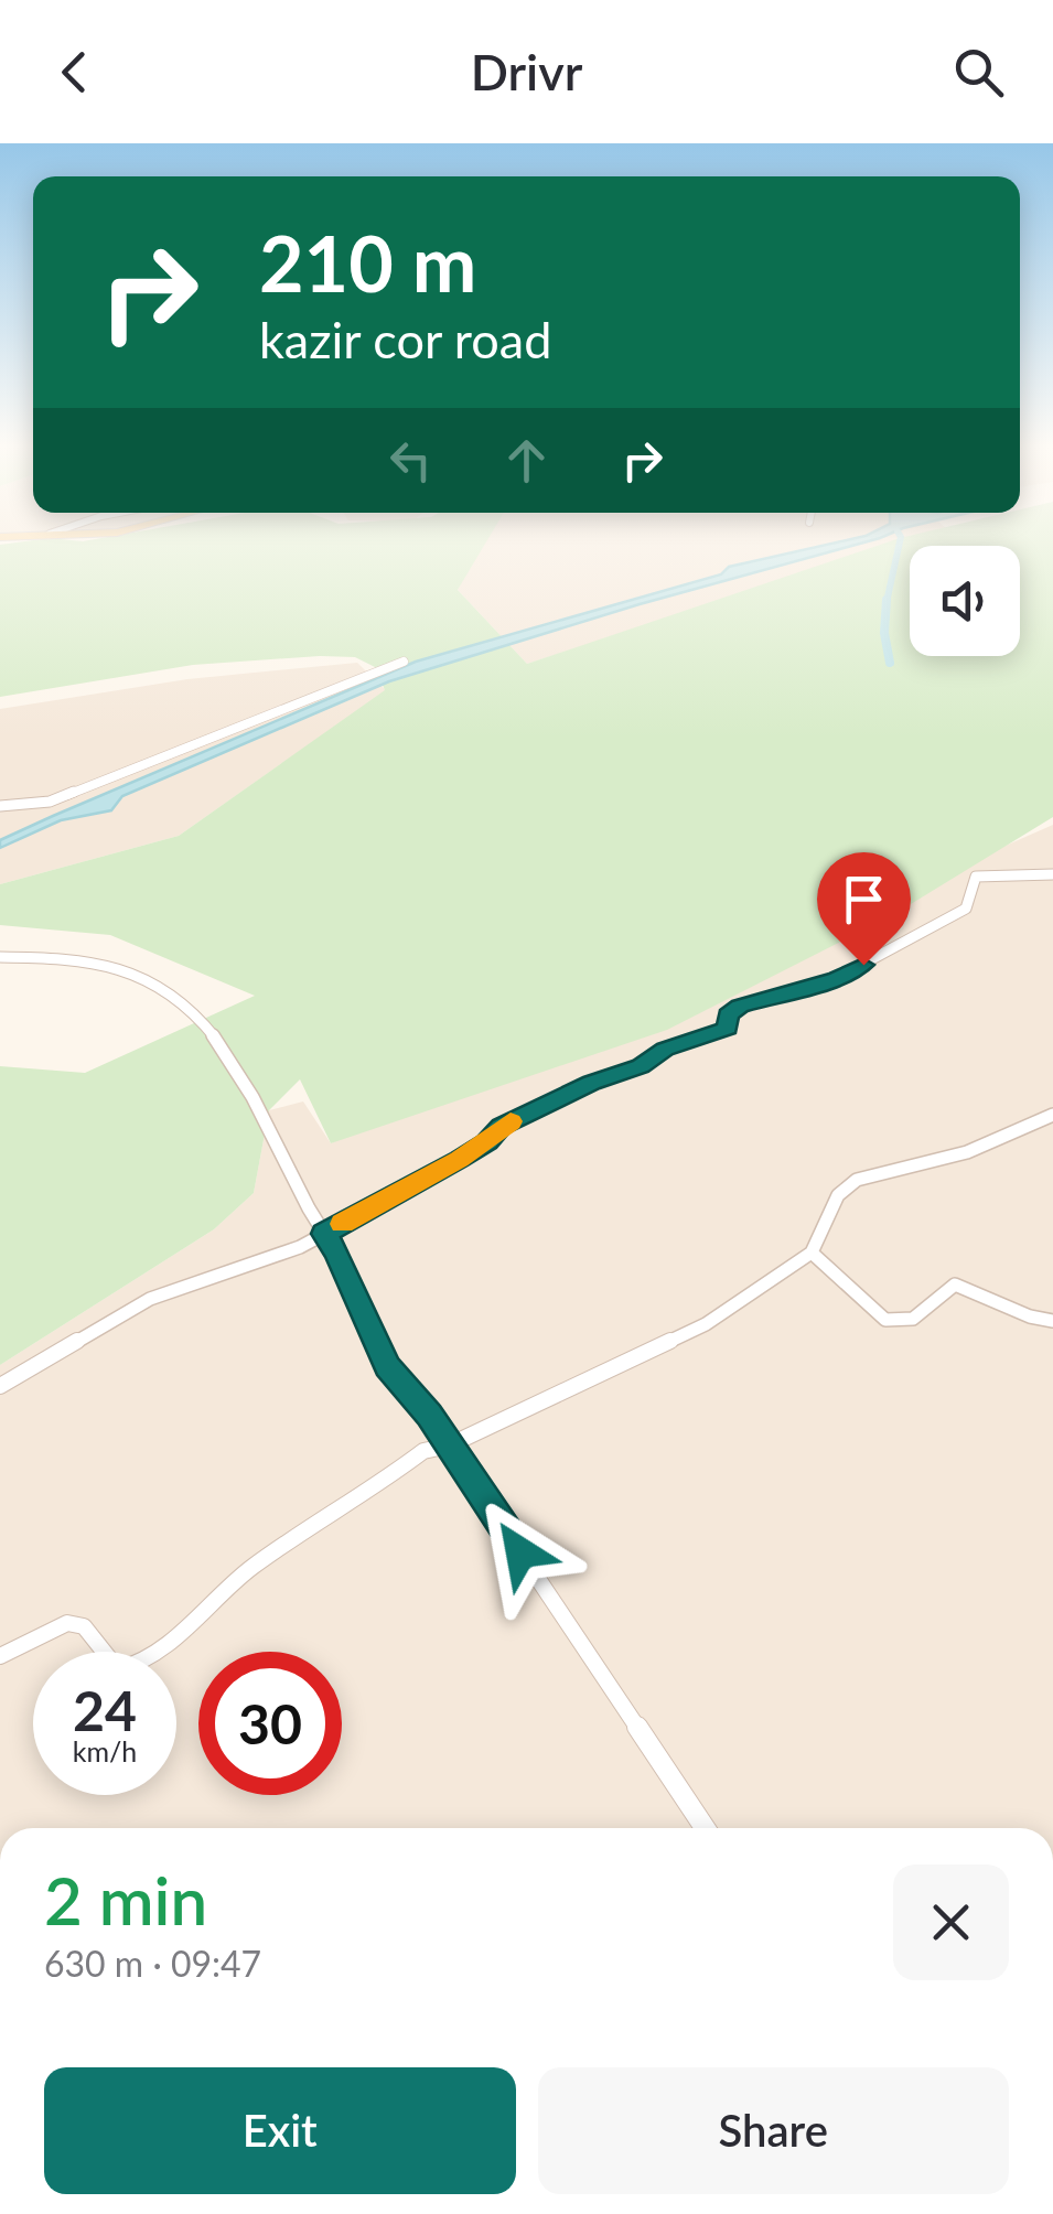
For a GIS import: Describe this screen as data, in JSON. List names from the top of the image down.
{
  "page": {
    "header": "Drivr",
    "turn": ["210 m", "kazir cor road"],
    "speed": "24 km/h",
    "limit": "30",
    "heading": ["2 min", "630 m · 09:47"],
    "buttons": ["Exit", "Share"]
  }
}
